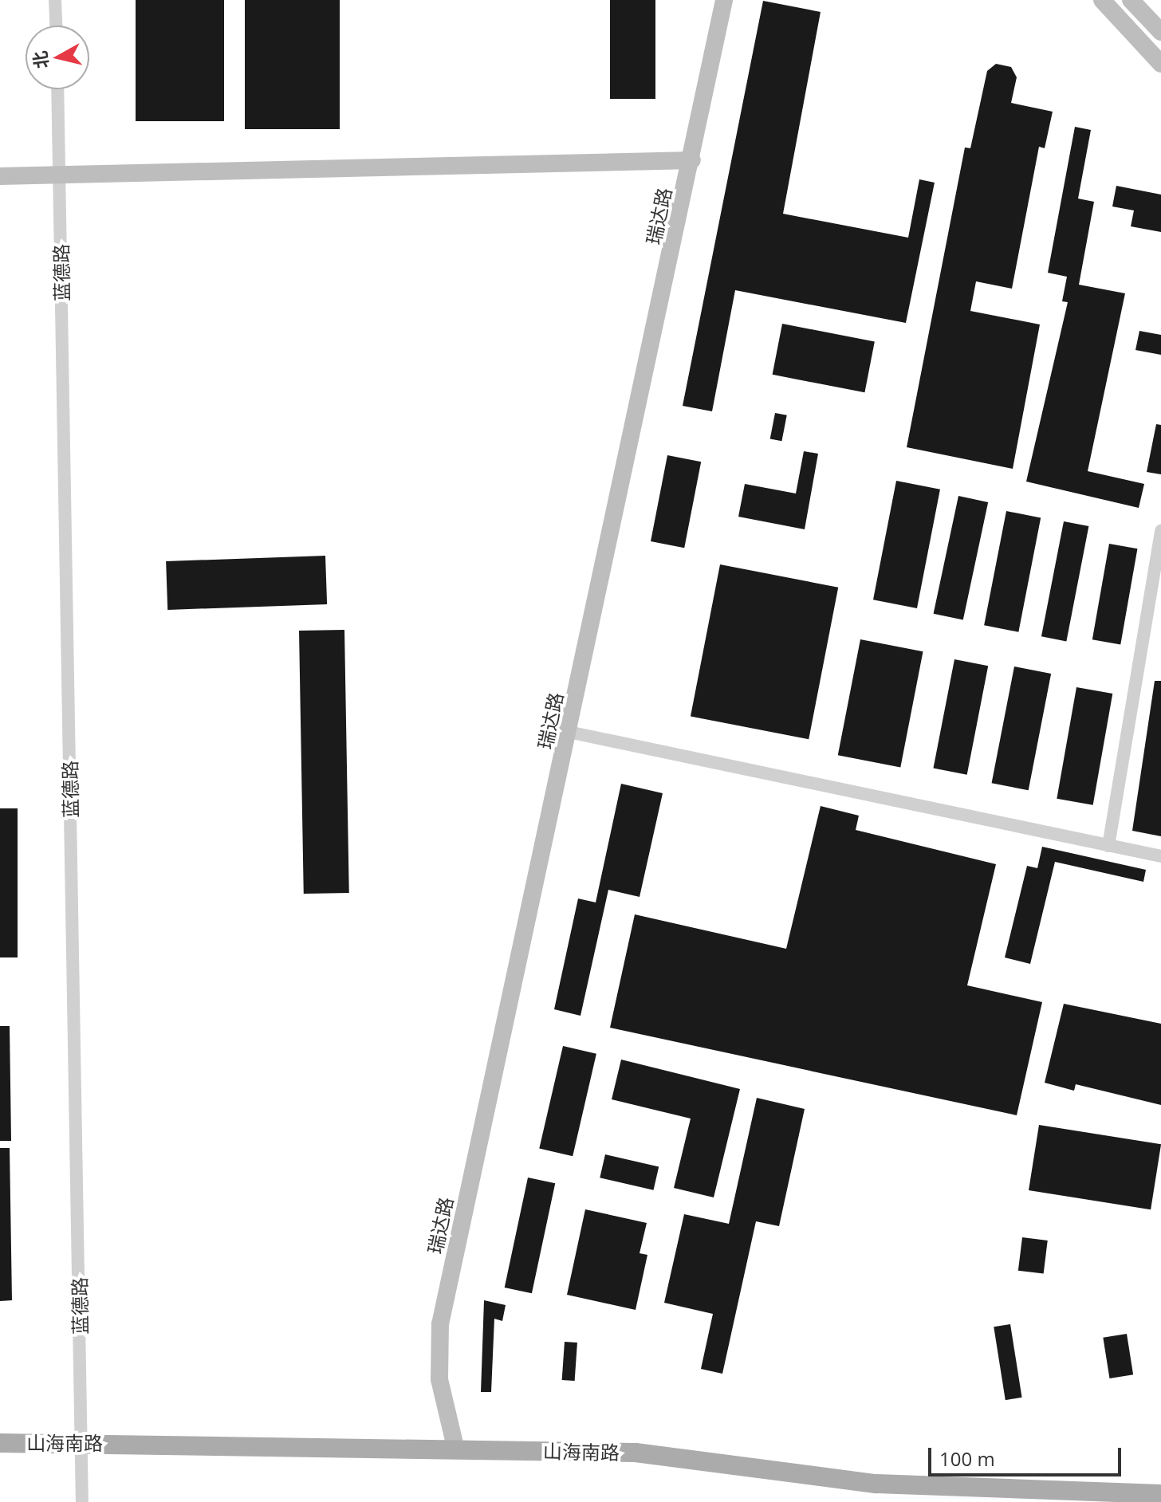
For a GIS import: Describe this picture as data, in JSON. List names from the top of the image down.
{
  "streets": {
    "main road": ["山海南路"],
    "street": ["瑞达路", "蓝德路"]
  },
  "crossings": [
    ["瑞达路", "山海南路"],
    ["蓝德路", "山海南路"]
  ],
  "scale_bar": "100 m",
  "north": "left"
}
